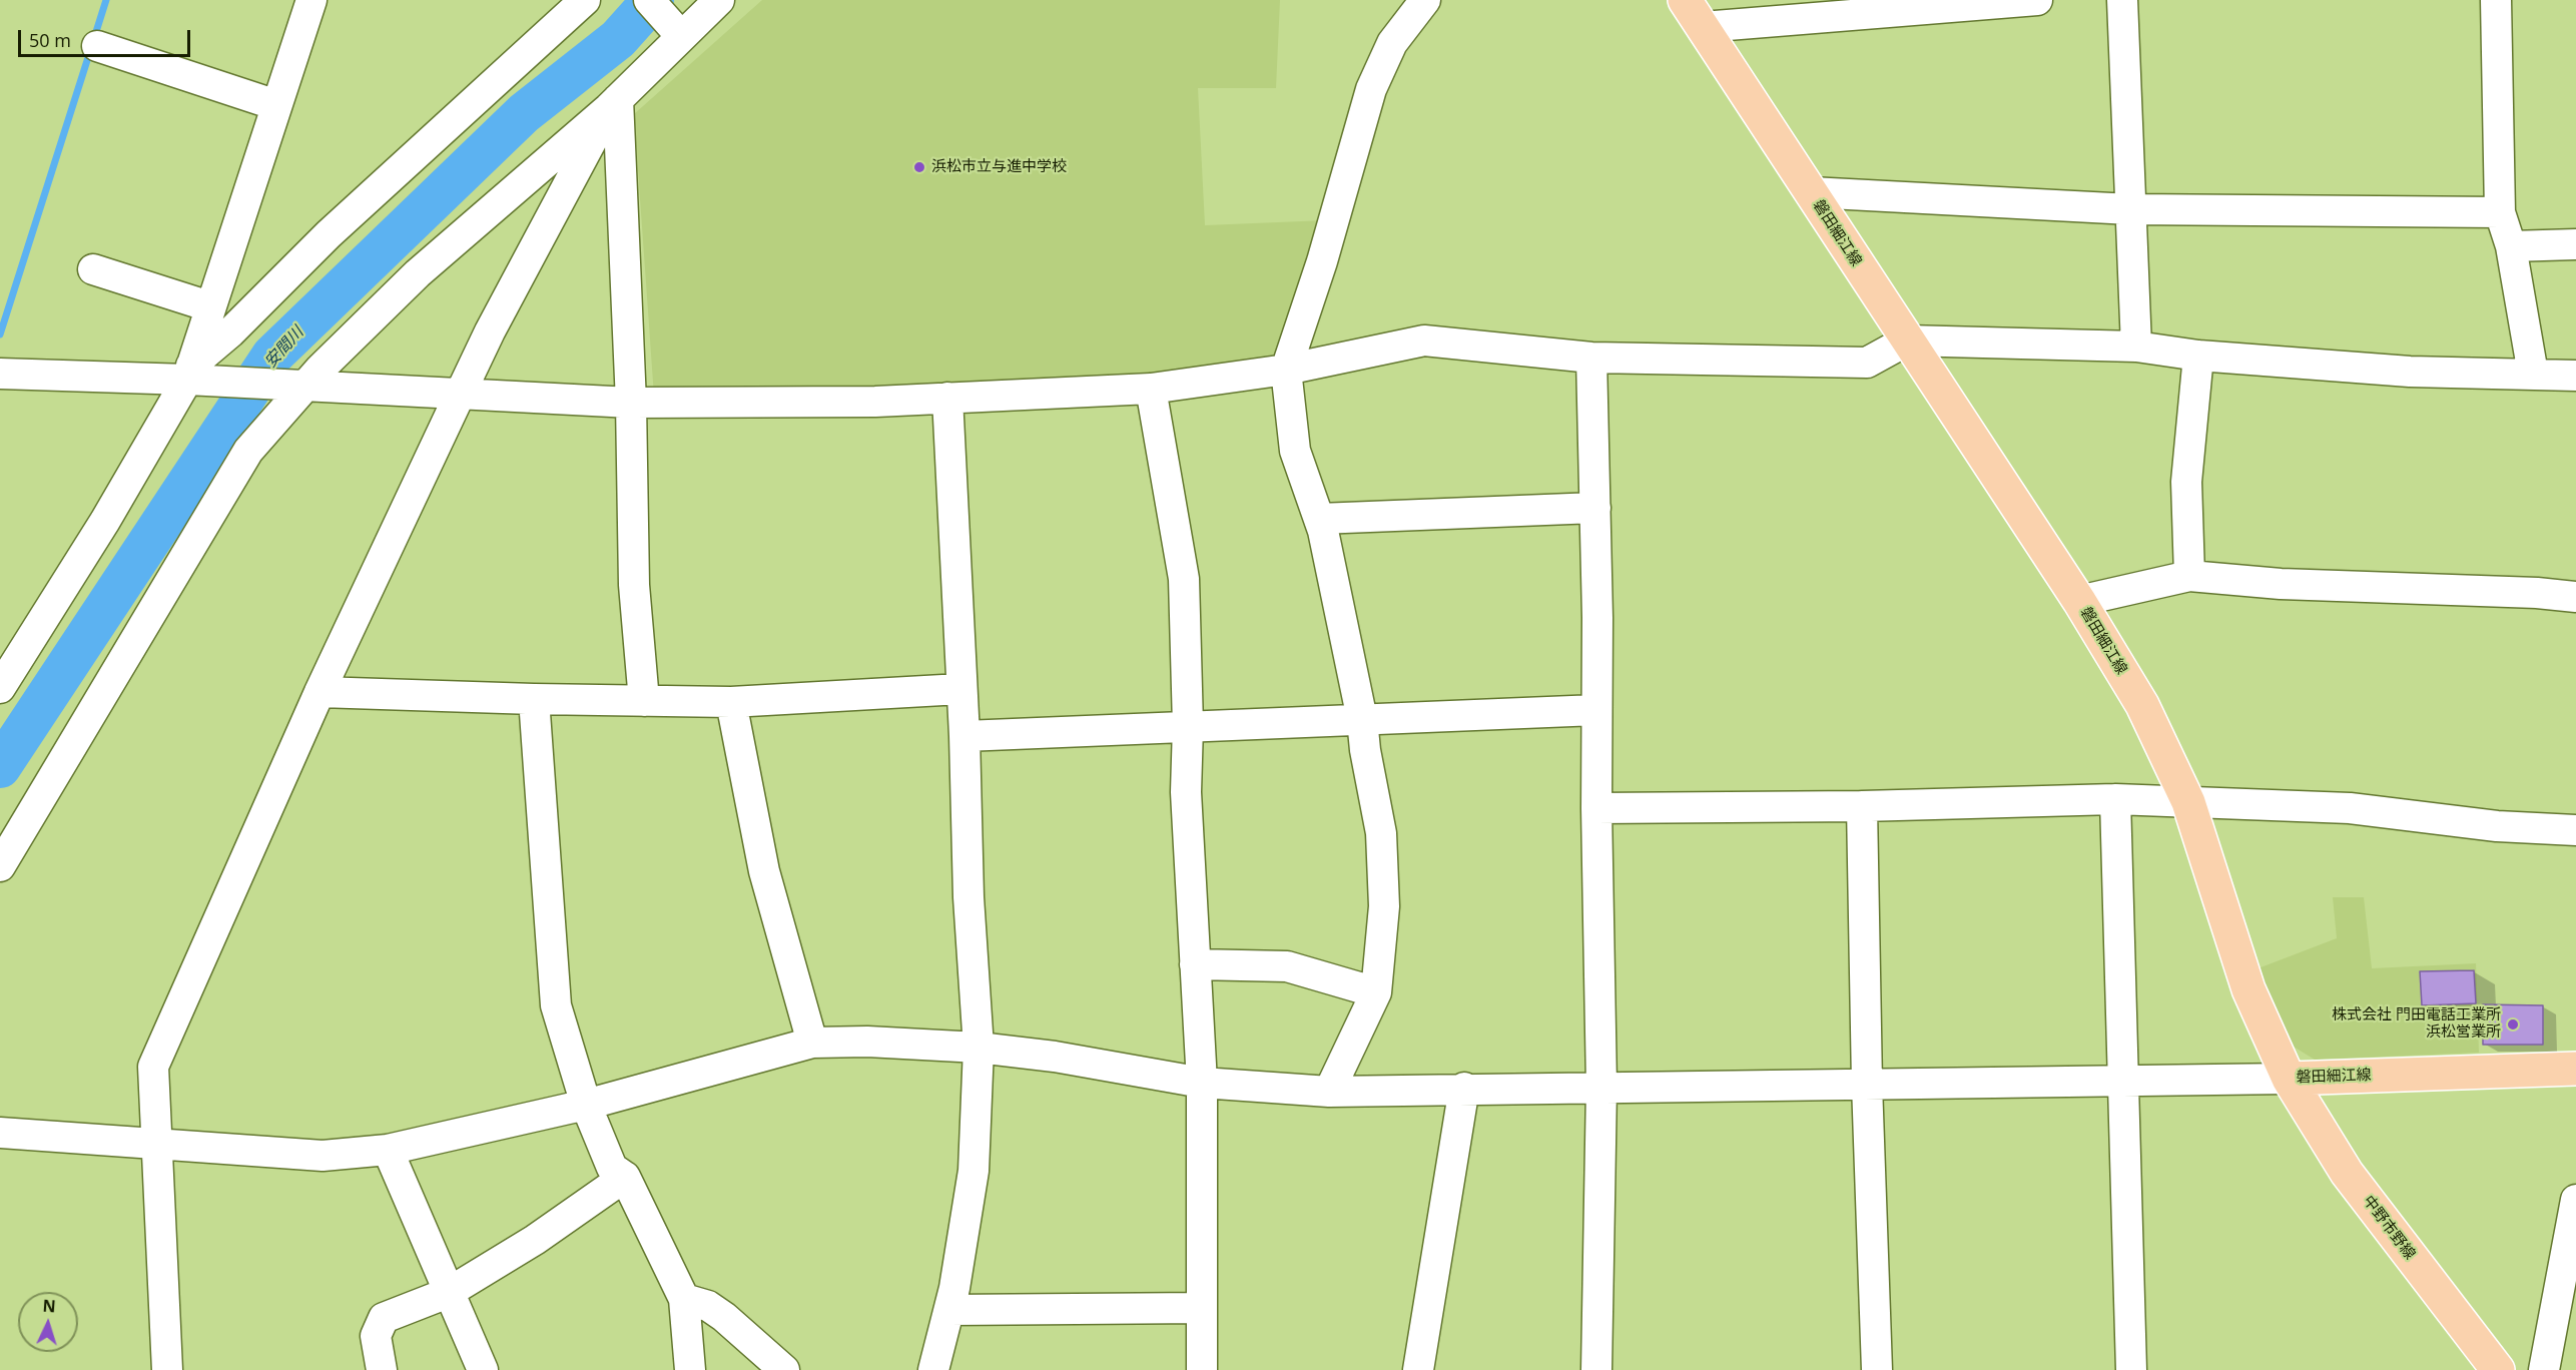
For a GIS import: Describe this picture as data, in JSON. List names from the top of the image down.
{
  "streets": {
    "main road": ["磐田細江線", "中野市野線"]
  },
  "crossings": [
    ["磐田細江線", "中野市野線"]
  ],
  "water": ["安間川"],
  "places": ["浜松市立与進中学校", "株式会社 門田電話工業所 浜松営業所"],
  "scale_bar": "50 m",
  "north": "top"
}
